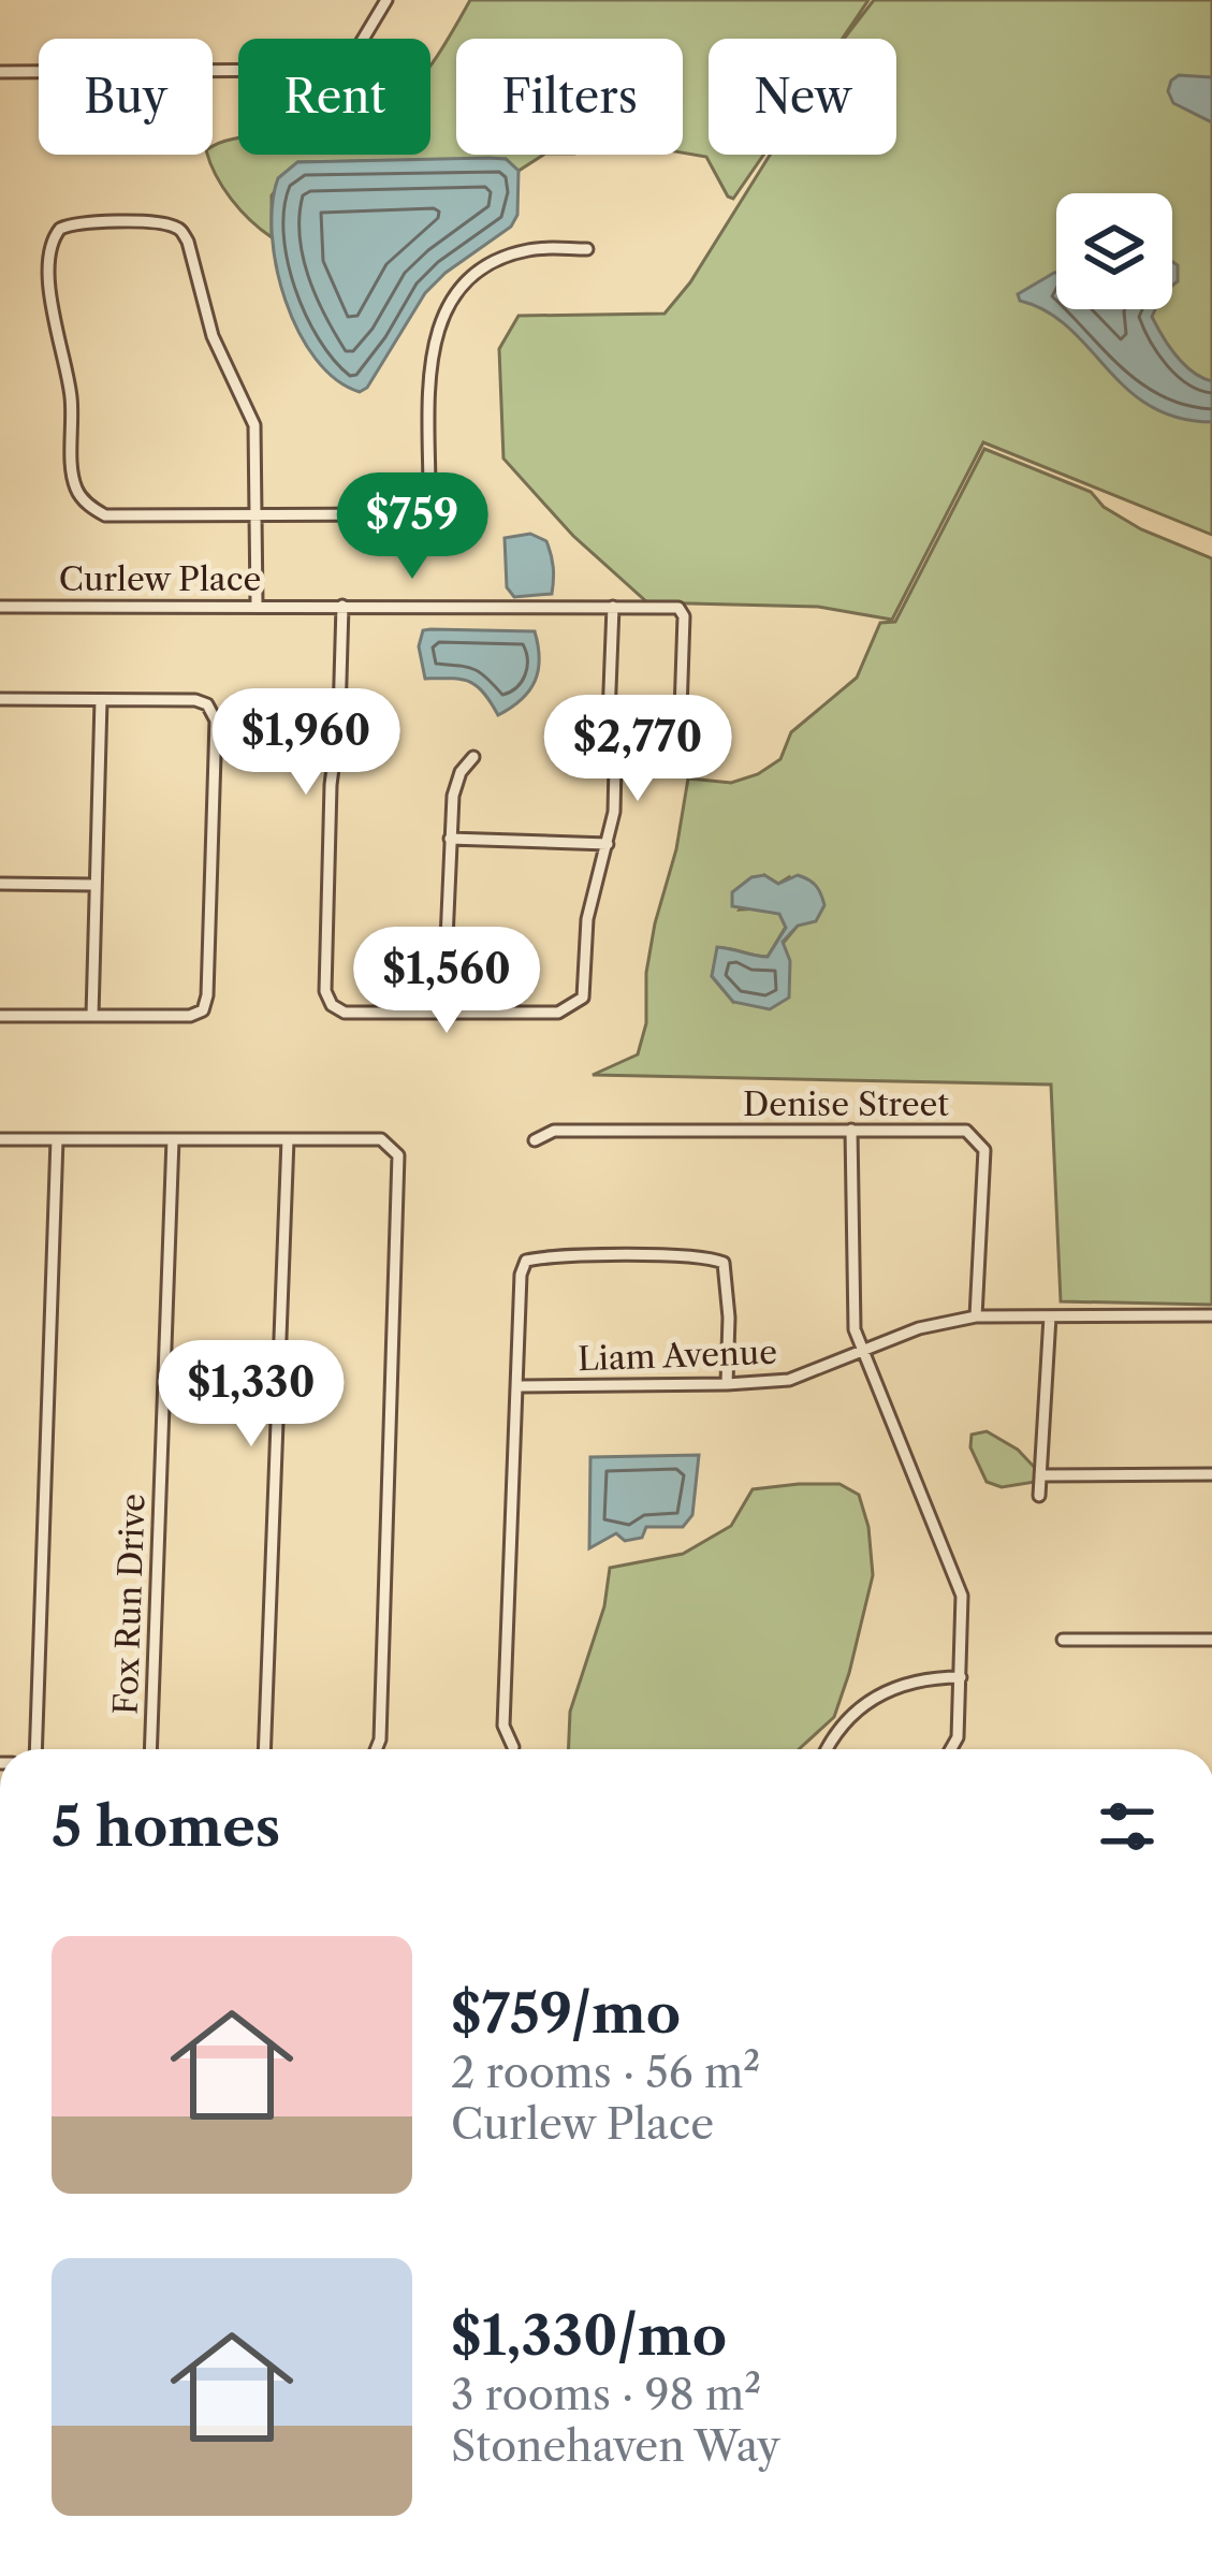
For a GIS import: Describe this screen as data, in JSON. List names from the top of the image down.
{
  "streets": {
    "street": [
      "Curlew Place",
      "Denise Street",
      "Liam Avenue",
      "Fox Run Drive"
    ]
  },
  "crossings": [
    ["Denise Street", "Liam Avenue"]
  ],
  "page": {
    "chip": [
      "Buy",
      "Rent",
      "Filters",
      "New"
    ],
    "price": [
      "$759",
      "$1,960",
      "$2,770",
      "$1,560",
      "$1,330"
    ],
    "heading": "5 homes",
    "list": [
      {
        "name": "$759/mo",
        "note": "2 rooms · 56 m² · Curlew Place"
      },
      {
        "name": "$1,330/mo",
        "note": "3 rooms · 98 m² · Stonehaven Way"
      }
    ]
  }
}
